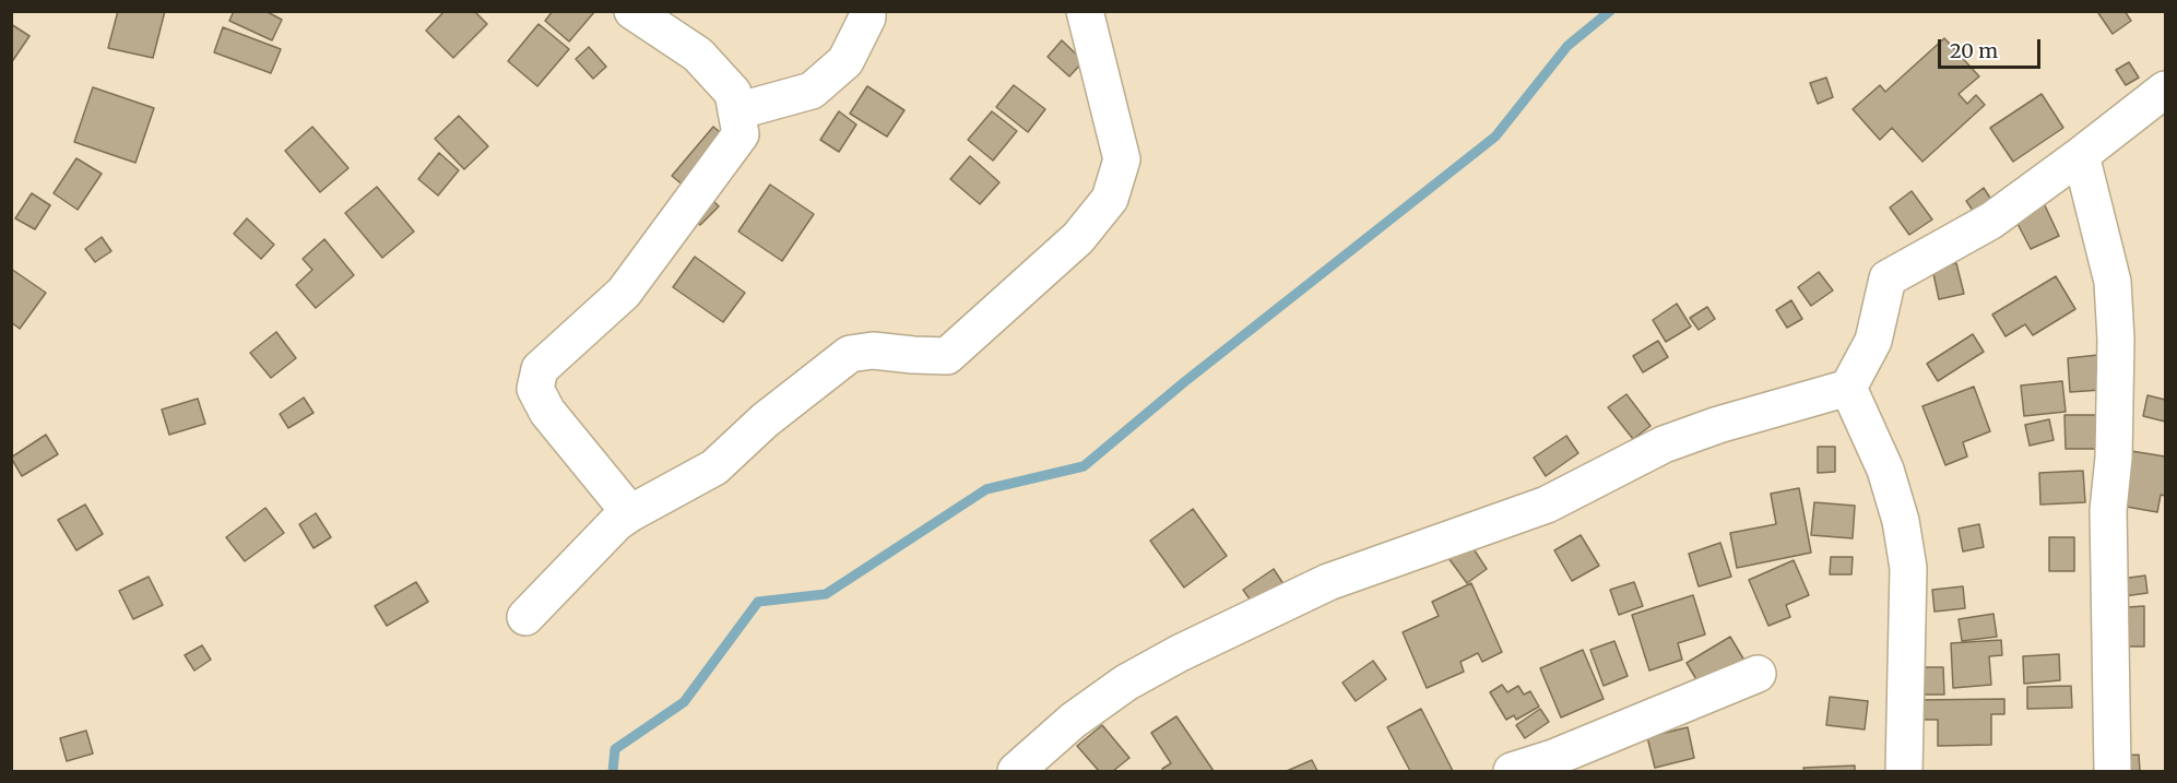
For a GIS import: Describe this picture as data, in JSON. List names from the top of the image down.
{
  "scale_bar": "20 m"
}
